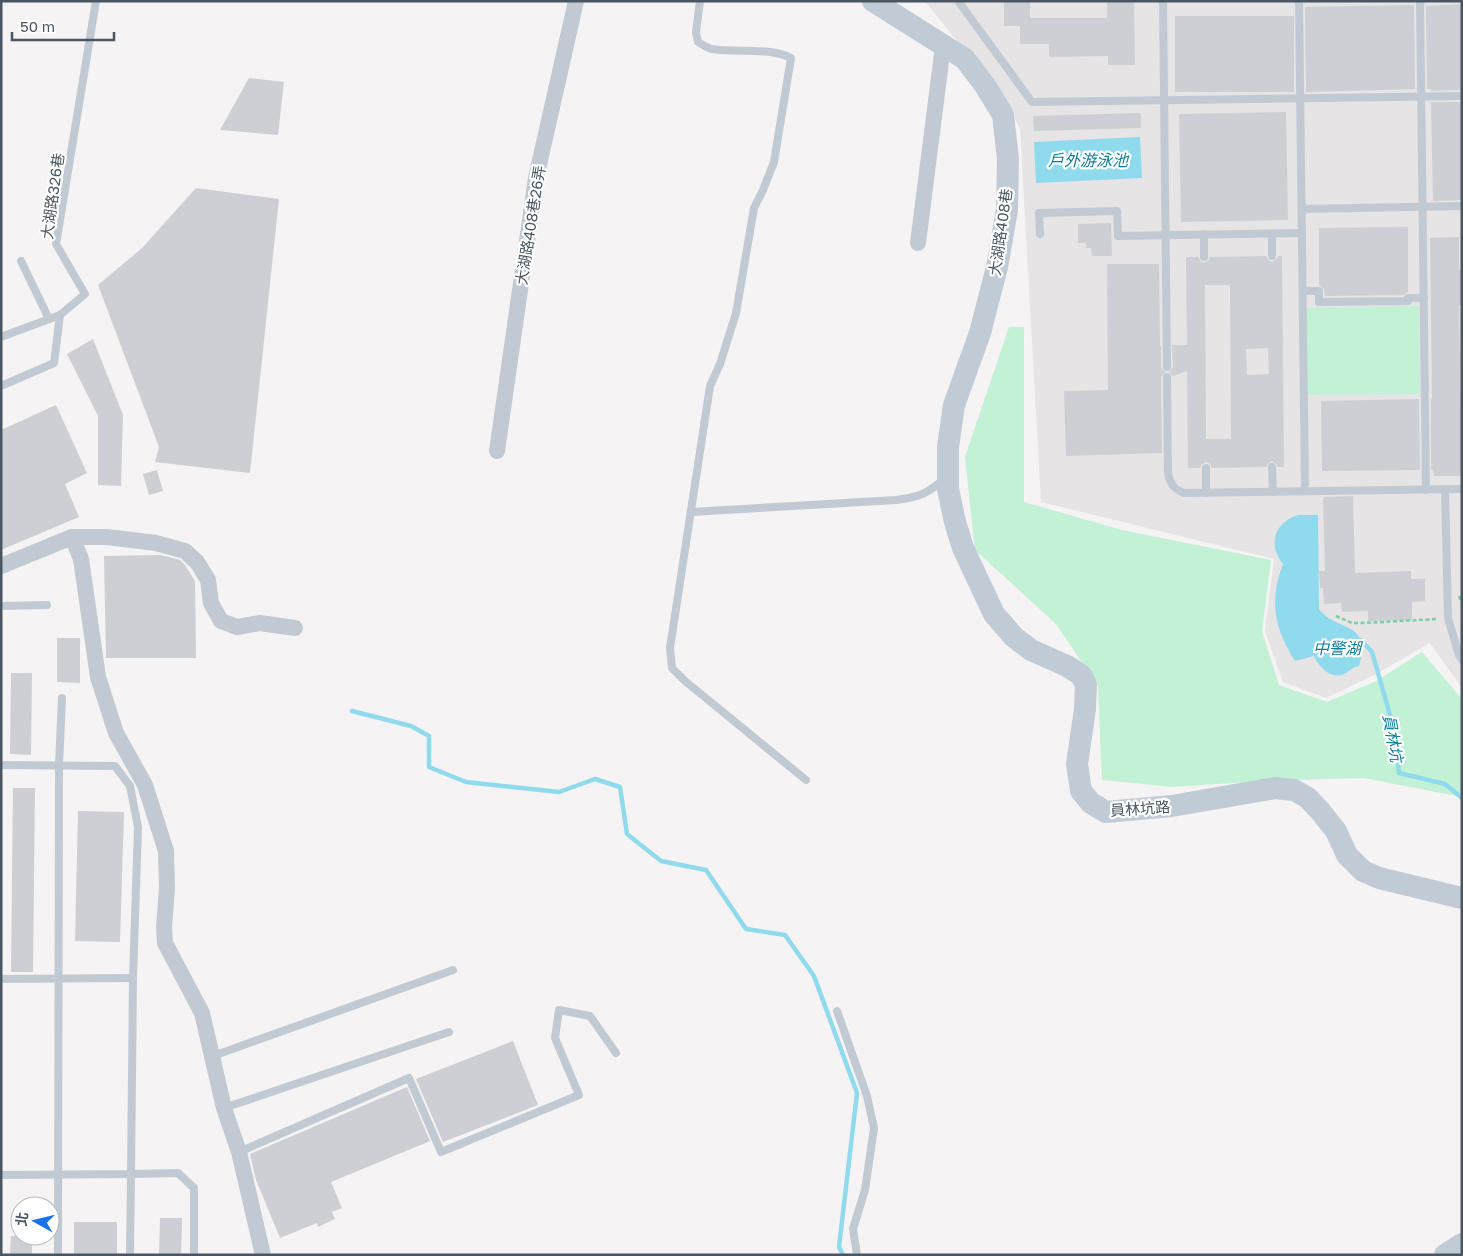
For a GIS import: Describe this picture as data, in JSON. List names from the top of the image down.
{
  "streets": {
    "street": ["大湖路408巷26弄", "大湖路408巷", "員林坑路"],
    "lane": ["大湖路326巷"]
  },
  "crossings": [
    ["大湖路408巷", "員林坑路"]
  ],
  "water": ["戶外游泳池", "中警湖", "員林坑"],
  "scale_bar": "50 m",
  "north": "left"
}
